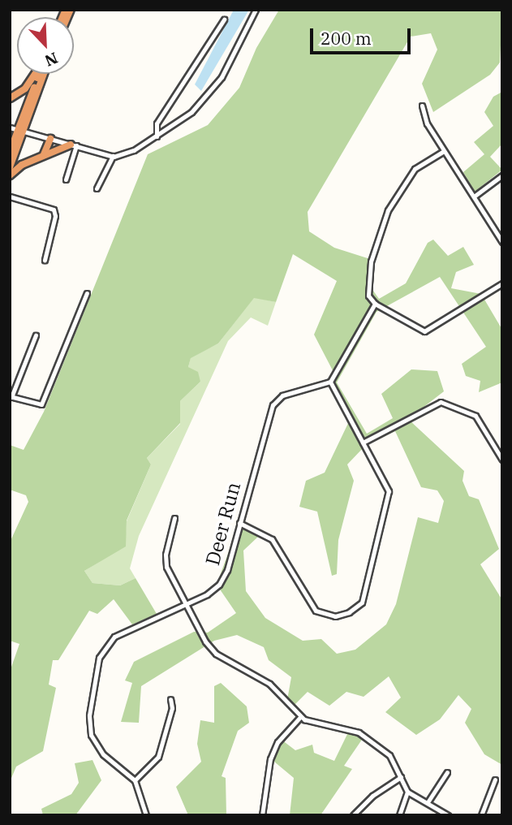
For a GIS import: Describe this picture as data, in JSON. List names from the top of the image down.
{
  "streets": {
    "street": ["Deer Run"]
  },
  "scale_bar": "200 m",
  "north": "bottom right"
}
